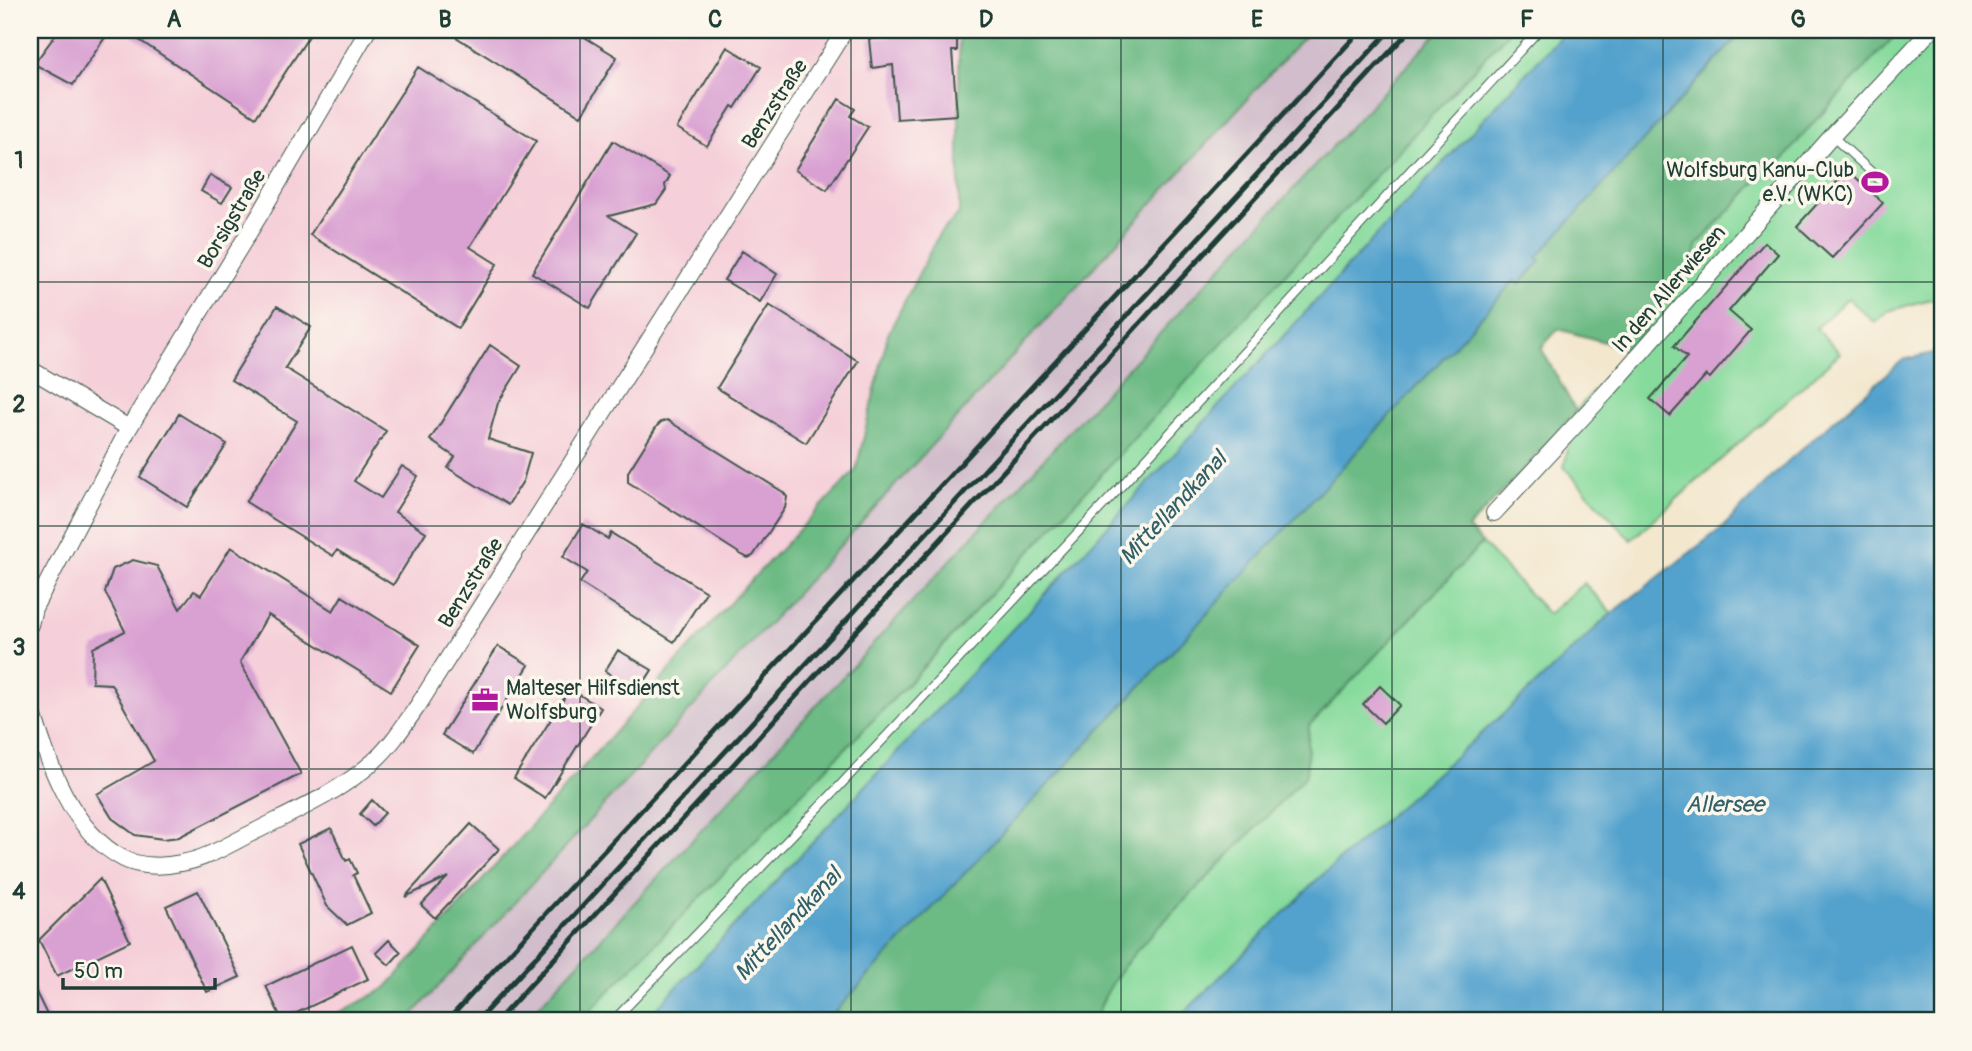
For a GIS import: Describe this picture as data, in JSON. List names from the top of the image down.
{
  "streets": {
    "street": ["Benzstraße", "Borsigstraße", "In den Allerwiesen"]
  },
  "water": ["Mittellandkanal", "Allersee"],
  "places": {
    "sports": ["Wolfsburg Kanu-Club e.V. (WKC)"],
    "office": ["Malteser Hilfsdienst Wolfsburg"]
  },
  "scale_bar": "50 m",
  "grid": {
    "columns": [
      "A",
      "B",
      "C",
      "D",
      "E",
      "F",
      "G"
    ],
    "rows": [
      "1",
      "2",
      "3",
      "4"
    ]
  }
}
